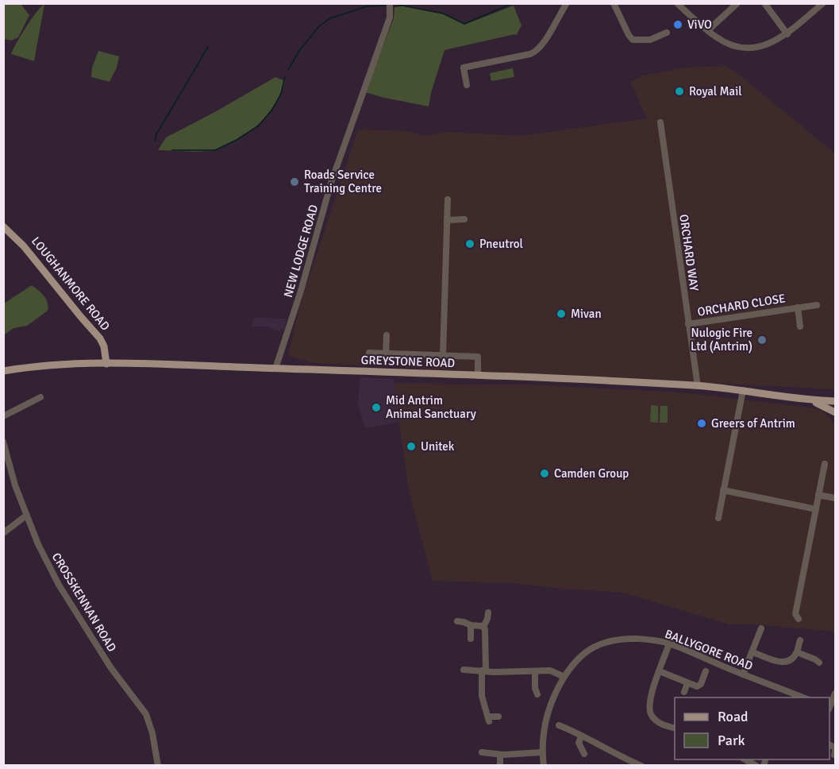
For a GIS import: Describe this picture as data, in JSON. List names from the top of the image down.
{
  "streets": {
    "main road": ["LOUGHANMORE ROAD", "GREYSTONE ROAD"],
    "street": [
      "NEW LODGE ROAD",
      "ORCHARD WAY",
      "ORCHARD CLOSE",
      "CROSSKENNAN ROAD",
      "BALLYGORE ROAD"
    ]
  },
  "crossings": [
    ["NEW LODGE ROAD", "GREYSTONE ROAD"],
    ["ORCHARD WAY", "ORCHARD CLOSE"],
    ["ORCHARD WAY", "GREYSTONE ROAD"],
    ["LOUGHANMORE ROAD", "GREYSTONE ROAD"]
  ],
  "places": [
    "ViVO",
    "Royal Mail",
    "Roads Service Training Centre",
    "Pneutrol",
    "Mivan",
    "Nulogic Fire Ltd (Antrim)",
    "Mid Antrim Animal Sanctuary",
    "Greers of Antrim",
    "Unitek",
    "Camden Group"
  ],
  "legend": ["Road", "Park"]
}
